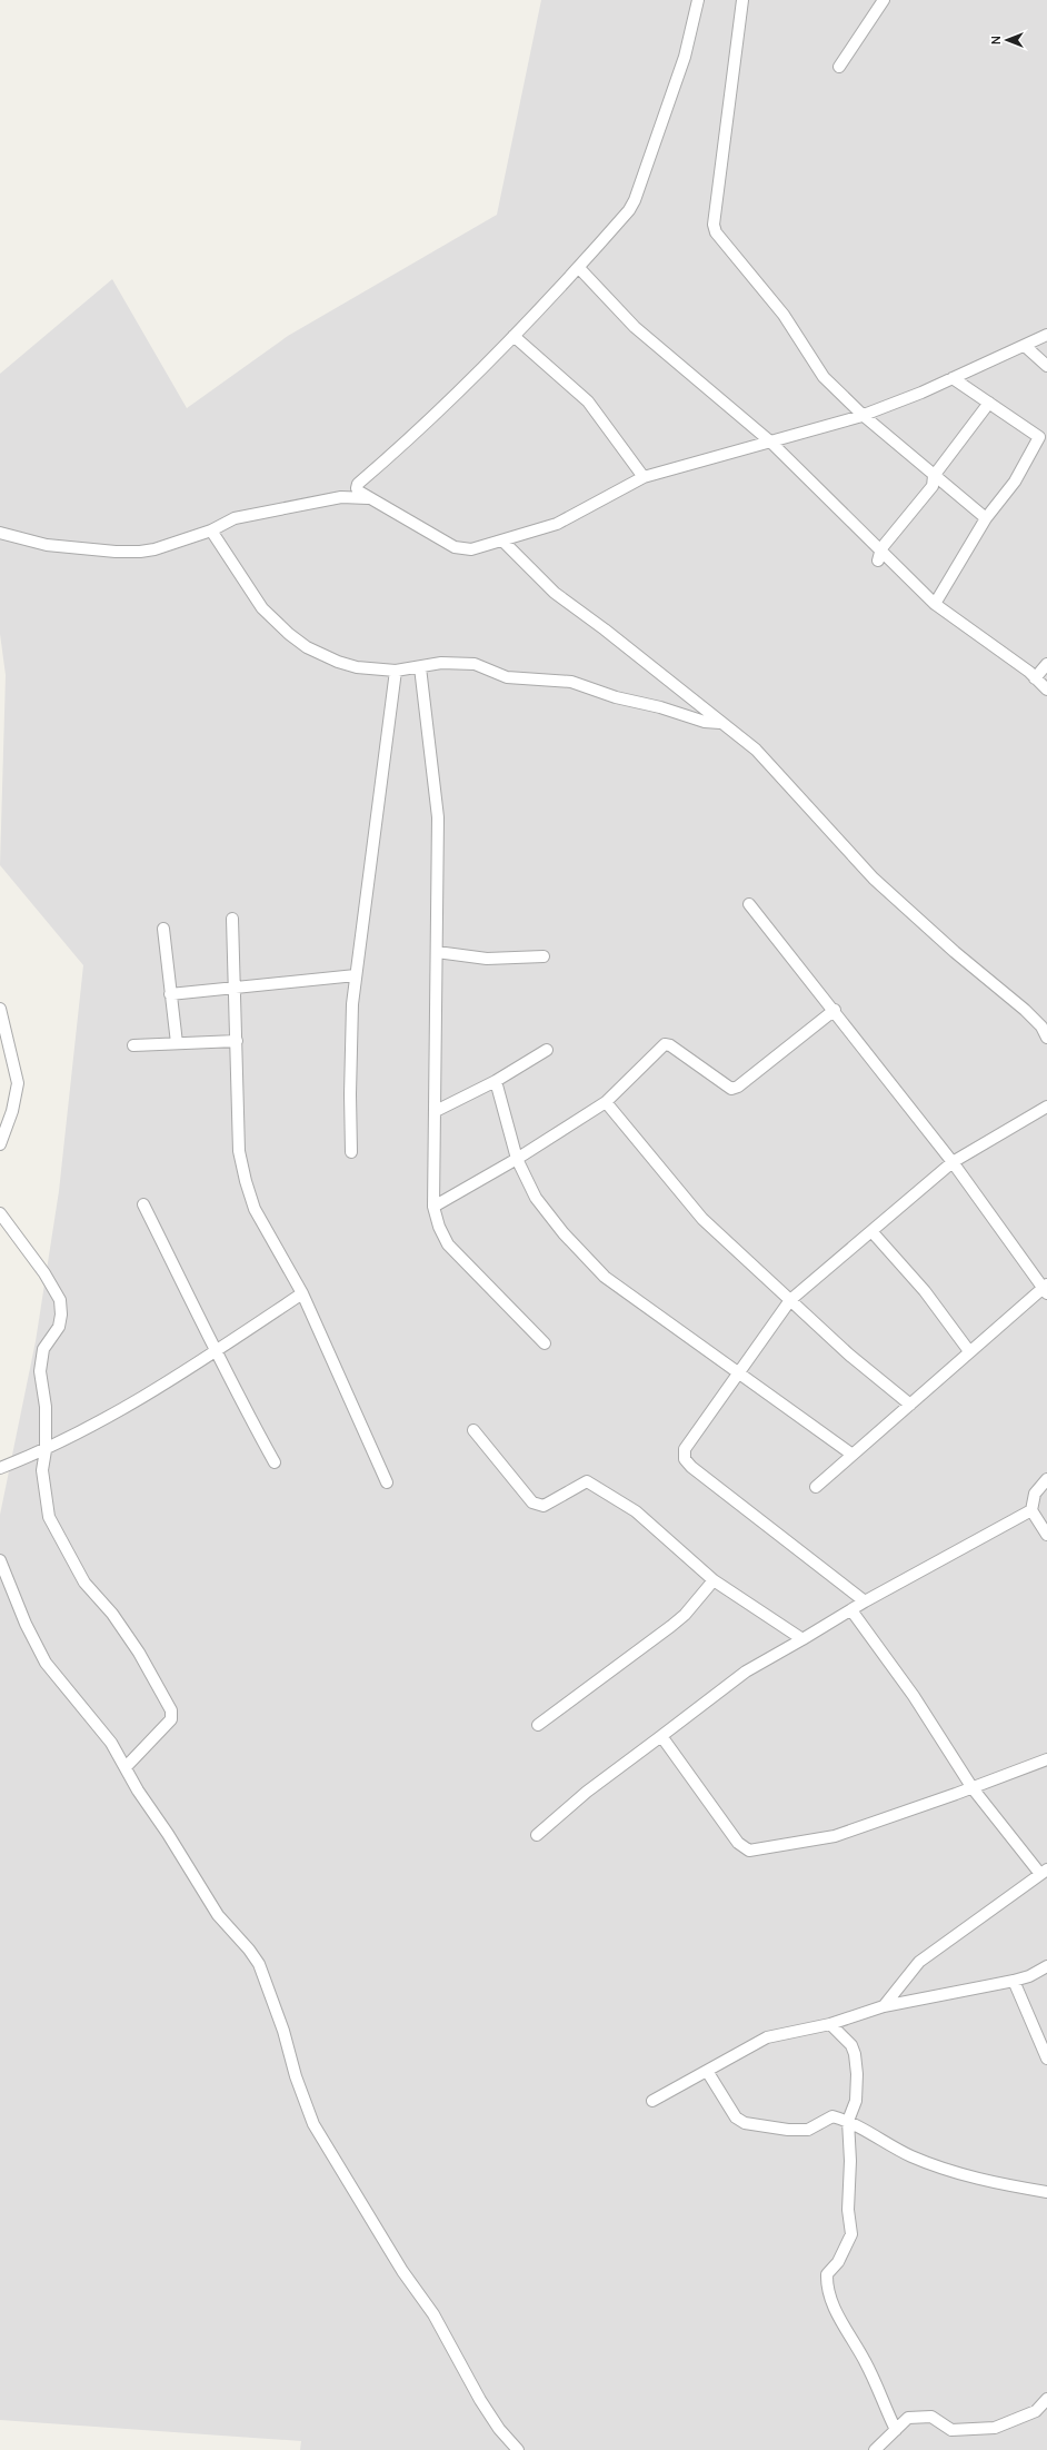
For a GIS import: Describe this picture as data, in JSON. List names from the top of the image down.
{
  "north": "left"
}
